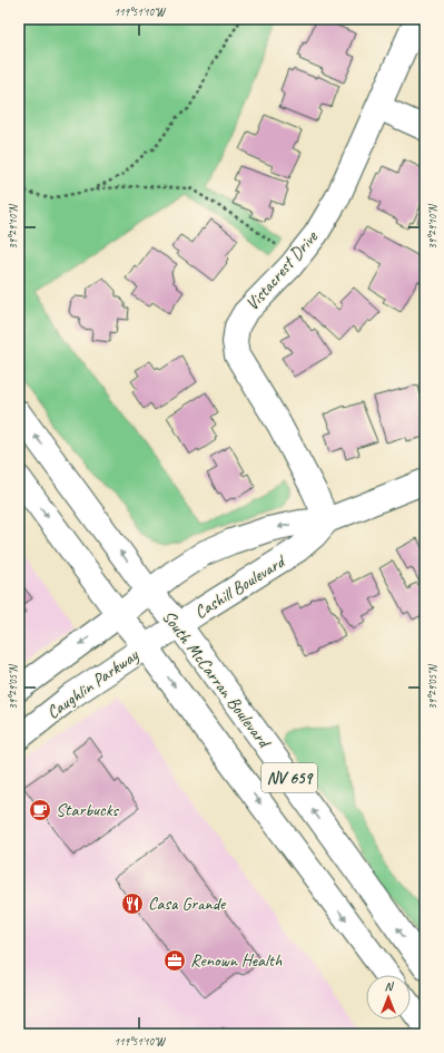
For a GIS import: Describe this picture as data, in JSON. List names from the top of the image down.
{
  "streets": {
    "street": [
      "Vistacrest Drive",
      "Cashill Boulevard",
      "South McCarran Boulevard",
      "Caughlin Parkway",
      "NV 659"
    ]
  },
  "crossings": [
    ["Vistacrest Drive", "Cashill Boulevard"],
    ["Cashill Boulevard", "South McCarran Boulevard"],
    ["Cashill Boulevard", "Caughlin Parkway"],
    ["South McCarran Boulevard", "Caughlin Parkway"]
  ],
  "places": {
    "cafe": ["Starbucks"],
    "restaurant": ["Casa Grande"],
    "office": ["Renown Health"]
  },
  "north": "top",
  "coordinates": ["119°51'10\"W", "39°29'10\"N", "39°29'05\"N"]
}
